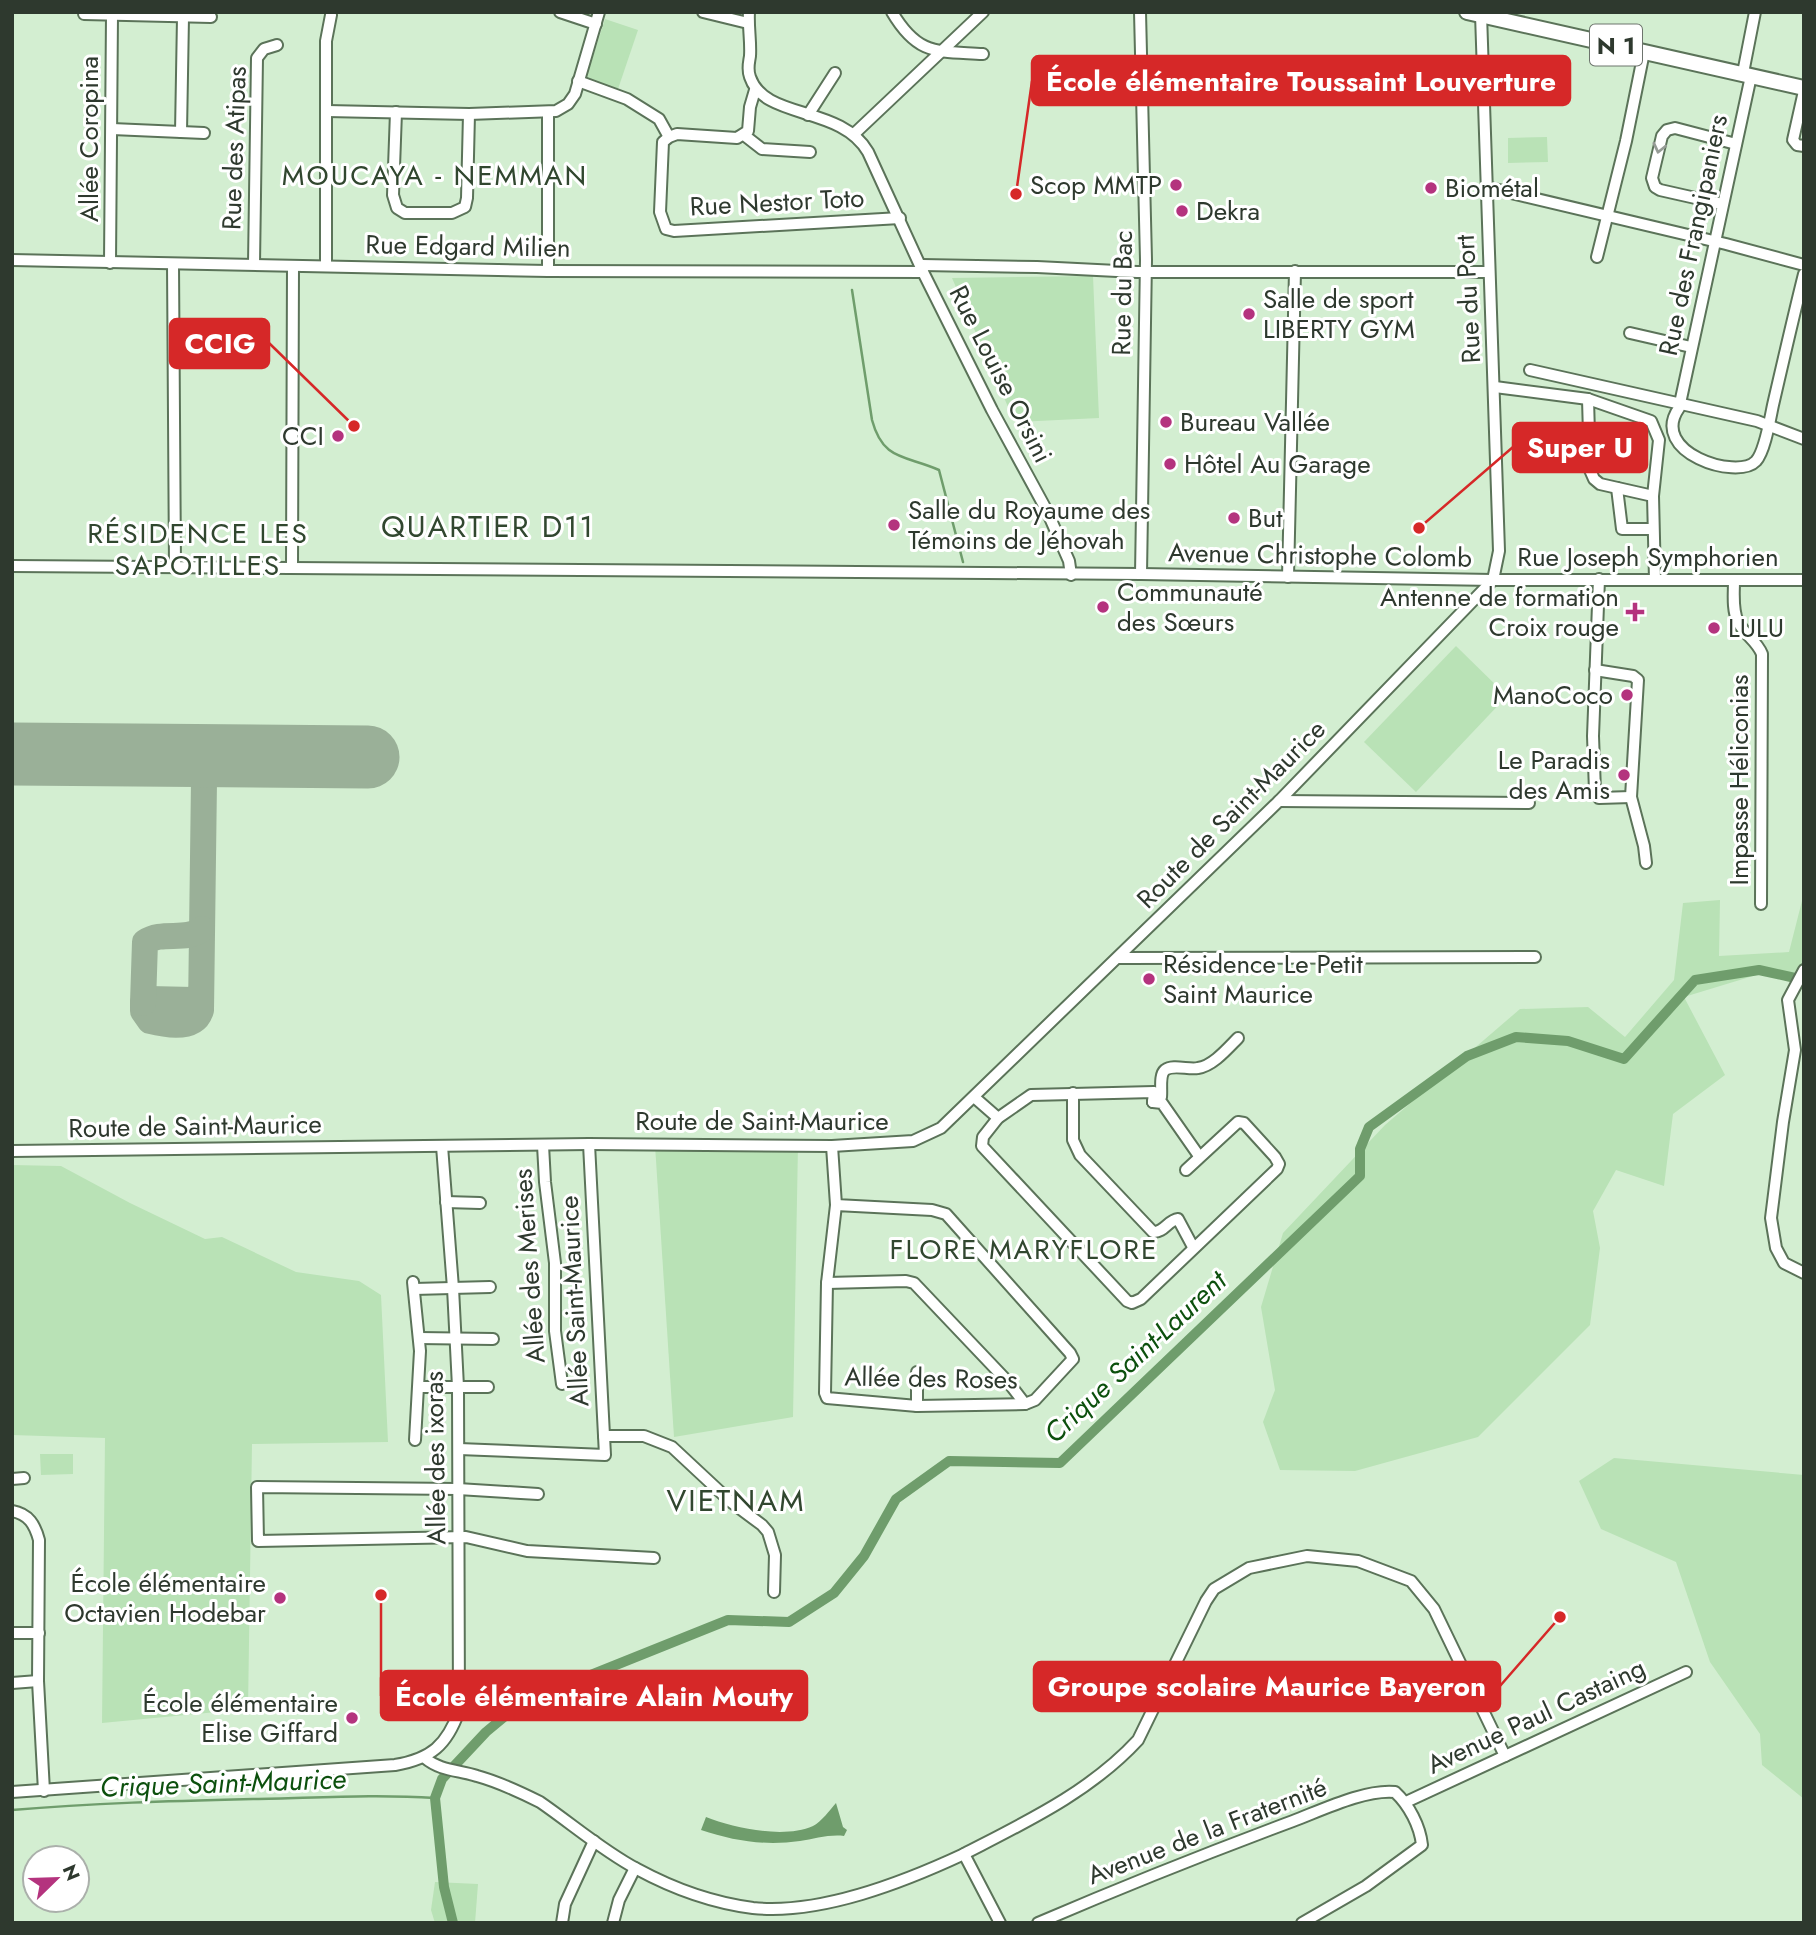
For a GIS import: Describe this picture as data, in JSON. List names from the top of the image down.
{
  "streets": {
    "main road": ["N 1"],
    "street": [
      "Allée Coropina",
      "Rue des Atipas",
      "Rue Nestor Toto",
      "Rue des Frangipaniers",
      "Rue Edgard Milien",
      "Rue du Bac",
      "Rue du Port",
      "Rue Louise Orsini",
      "Avenue Christophe Colomb",
      "Rue Joseph Symphorien",
      "Impasse Héliconias",
      "Route de Saint-Maurice",
      "Allée des Merises",
      "Allée Saint-Maurice",
      "Allée des Roses",
      "Allée des ixoras",
      "Avenue Paul Castaing",
      "Avenue de la Fraternité"
    ]
  },
  "crossings": [
    ["N 1", "Rue des Frangipaniers"],
    ["N 1", "Rue du Port"],
    ["Allée Coropina", "Rue Edgard Milien"],
    ["Rue des Atipas", "Rue Edgard Milien"],
    ["Rue Nestor Toto", "Rue Louise Orsini"],
    ["Rue Edgard Milien", "Rue du Bac"],
    ["Rue Edgard Milien", "Rue du Port"],
    ["Rue Edgard Milien", "Rue Louise Orsini"],
    ["Rue du Bac", "Avenue Christophe Colomb"],
    ["Rue du Port", "Avenue Christophe Colomb"],
    ["Rue du Port", "Rue Joseph Symphorien"],
    ["Rue du Port", "Route de Saint-Maurice"],
    ["Rue Louise Orsini", "Avenue Christophe Colomb"],
    ["Avenue Christophe Colomb", "Rue Joseph Symphorien"],
    ["Avenue Christophe Colomb", "Route de Saint-Maurice"],
    ["Rue Joseph Symphorien", "Impasse Héliconias"],
    ["Rue Joseph Symphorien", "Route de Saint-Maurice"],
    ["Route de Saint-Maurice", "Allée des Merises"],
    ["Route de Saint-Maurice", "Allée Saint-Maurice"],
    ["Route de Saint-Maurice", "Allée des Roses"],
    ["Route de Saint-Maurice", "Allée des ixoras"],
    ["Allée Saint-Maurice", "Allée des ixoras"],
    ["Avenue Paul Castaing", "Avenue de la Fraternité"]
  ],
  "districts": [
    "MOUCAYA - NEMMAN",
    "QUARTIER D11",
    "RÉSIDENCE LES SAPOTILLES",
    "FLORE MARYFLORE",
    "VIETNAM"
  ],
  "water": ["Crique Saint-Laurent", "Crique Saint-Maurice"],
  "places": {
    "other": [
      "Scop MMTP",
      "Biométal",
      "École élémentaire Toussaint Louverture",
      "Dekra",
      "Salle de sport LIBERTY GYM",
      "Bureau Vallée",
      "CCIG",
      "CCI",
      "Hôtel Au Garage",
      "But",
      "Salle du Royaume des Témoins de Jéhovah",
      "Super U",
      "Communauté des Sœurs",
      "LULU",
      "ManoCoco",
      "Le Paradis des Amis",
      "Résidence Le Petit Saint Maurice",
      "École élémentaire Alain Mouty",
      "École élémentaire Octavien Hodebar",
      "Groupe scolaire Maurice Bayeron",
      "École élémentaire Elise Giffard"
    ],
    "health": ["Antenne de formation Croix rouge"]
  },
  "north": "top right"
}
